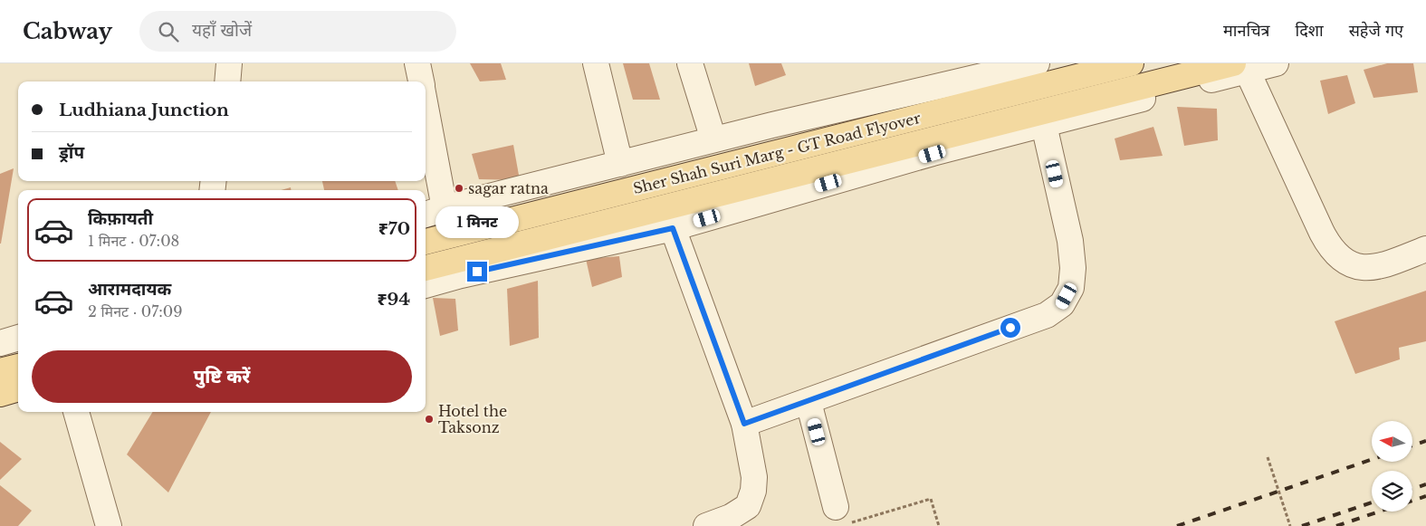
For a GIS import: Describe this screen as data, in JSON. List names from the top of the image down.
{
  "streets": {
    "main road": ["Sher Shah Suri Marg - GT Road Flyover"]
  },
  "places": ["sagar ratna", "Hotel the Taksonz"],
  "north": "left",
  "page": {
    "header": "Cabway",
    "search": "यहाँ खोजें",
    "nav": ["मानचित्र", "दिशा", "सहेजे गए"],
    "banner": ["Ludhiana Junction", "ड्रॉप"],
    "list": [
      {
        "name": "किफ़ायती",
        "note": "1 मिनट · 07:08",
        "value": "₹70"
      },
      {
        "name": "आरामदायक",
        "note": "2 मिनट · 07:09",
        "value": "₹94"
      }
    ],
    "bubble": "1 मिनट",
    "buttons": "पुष्टि करें"
  }
}
